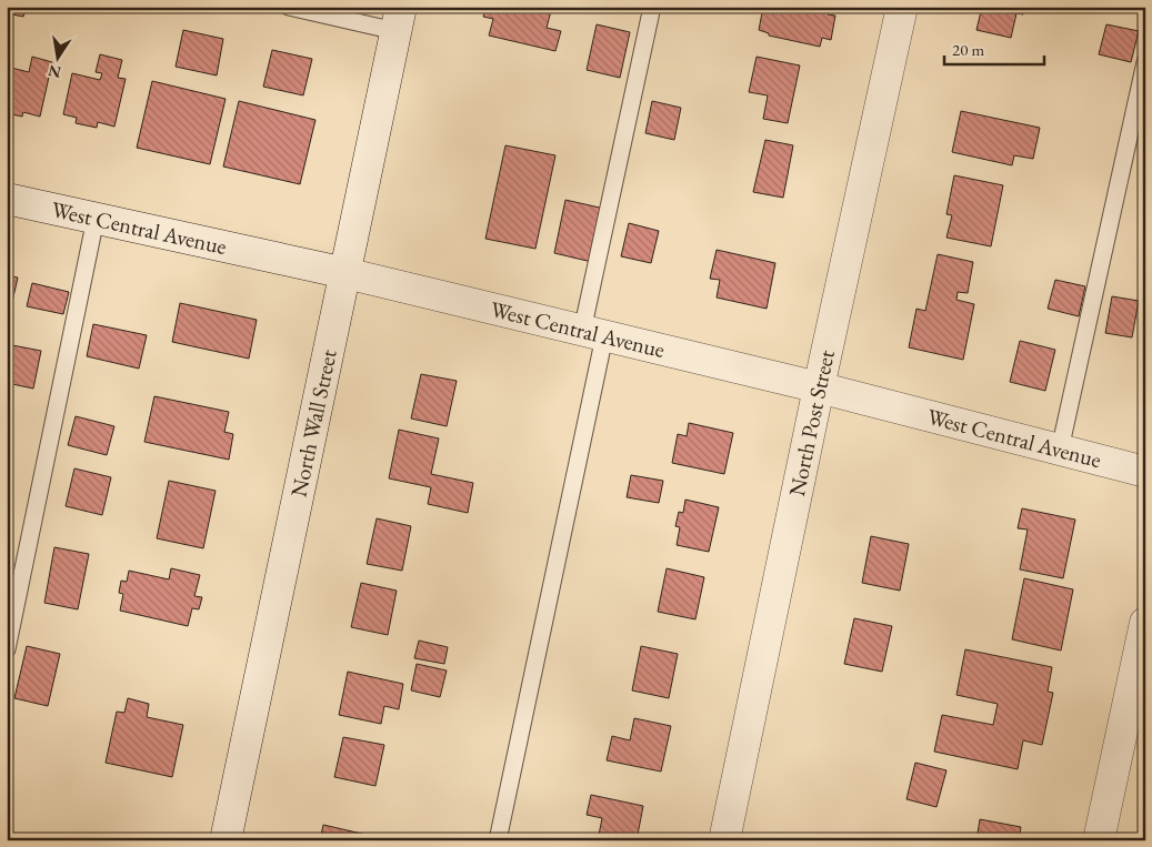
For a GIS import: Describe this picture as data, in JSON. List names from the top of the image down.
{
  "streets": {
    "street": ["West Central Avenue", "North Post Street", "North Wall Street"]
  },
  "crossings": [
    ["West Central Avenue", "North Post Street"],
    ["West Central Avenue", "North Wall Street"]
  ],
  "scale_bar": "20 m",
  "north": "bottom"
}
